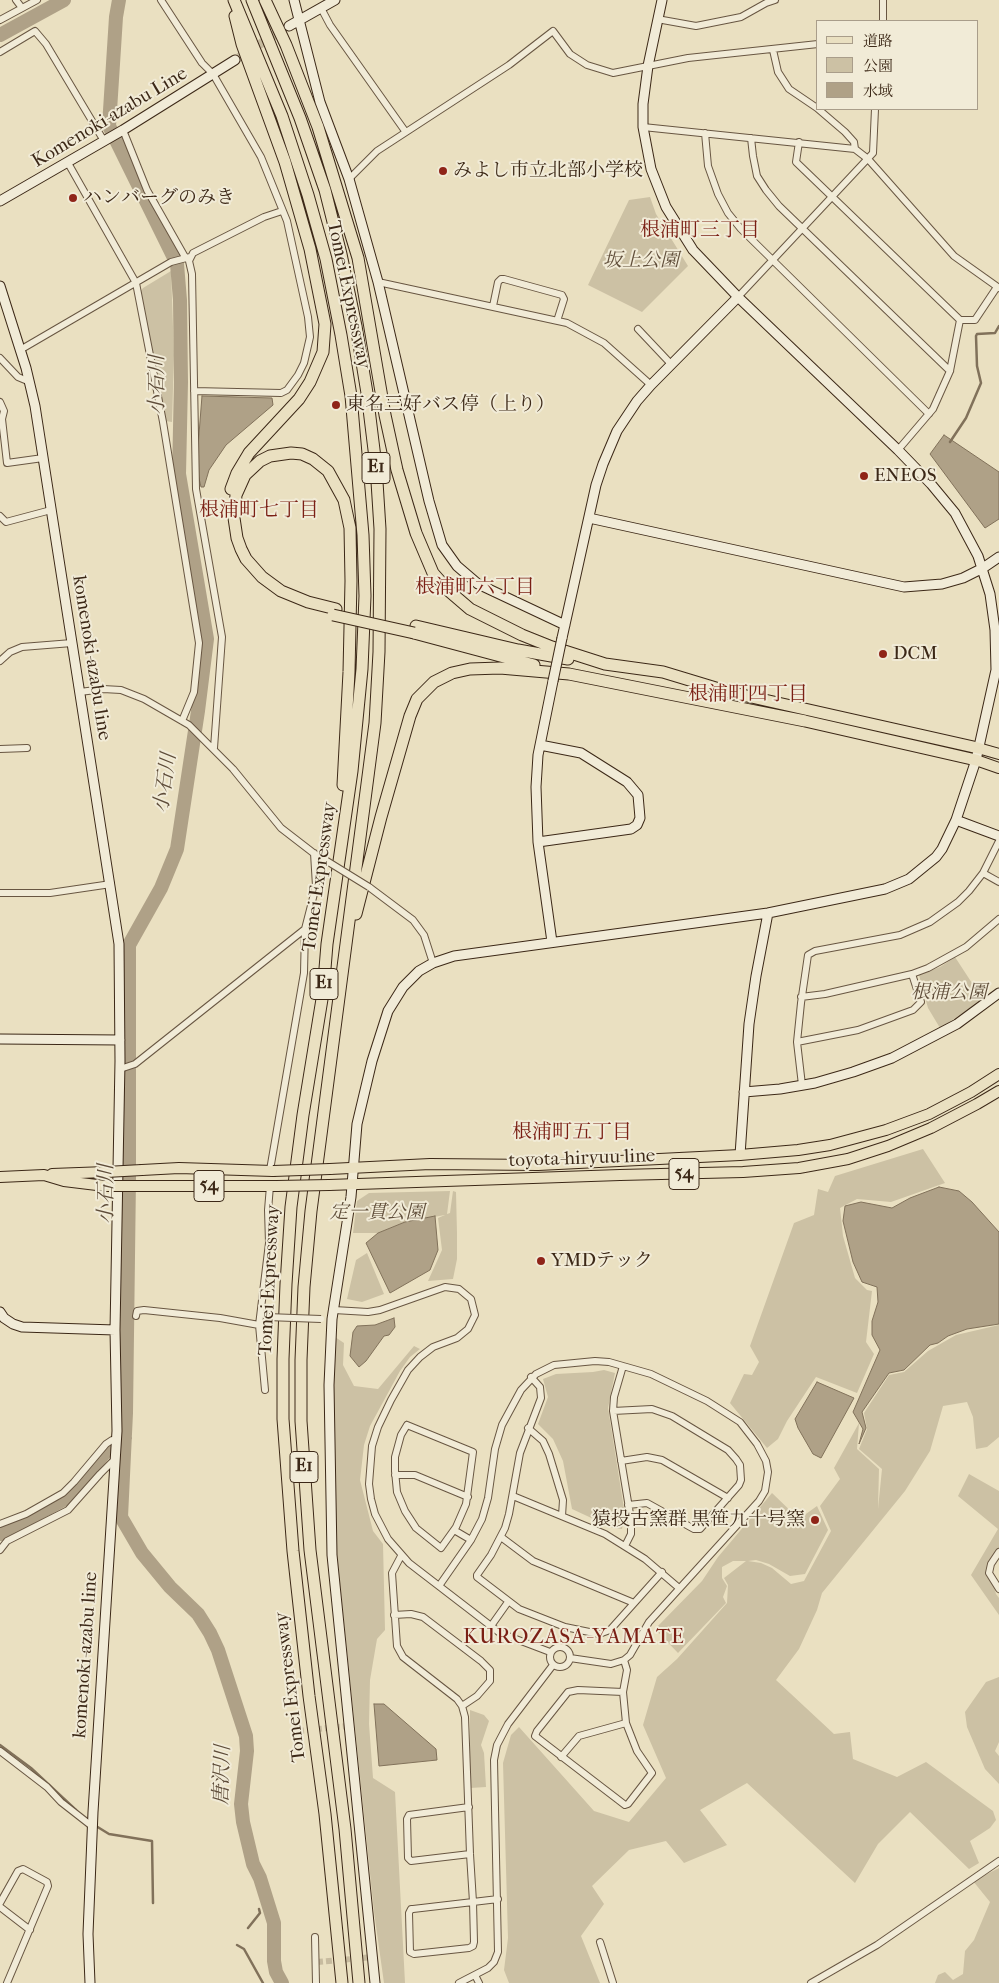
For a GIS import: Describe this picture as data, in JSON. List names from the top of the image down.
{
  "streets": {
    "highway": ["Tomei Expressway", "E1"],
    "main road": ["toyota-hiryuu line", "54"],
    "street": ["Komenoki-azabu Line", "komenoki-azabu line"]
  },
  "crossings": [
    ["toyota-hiryuu line", "54"]
  ],
  "districts": [
    "根浦町三丁目",
    "根浦町七丁目",
    "根浦町六丁目",
    "根浦町四丁目",
    "根浦町五丁目",
    "KUROZASA-YAMATE"
  ],
  "water": ["小石川", "唐沢川"],
  "parks": ["坂上公園", "根浦公園", "定一貫公園"],
  "places": [
    "みよし市立北部小学校",
    "ハンバーグのみき",
    "東名三好バス停（上り）",
    "ENEOS",
    "DCM",
    "YMDテック",
    "猿投古窯群 黒笹九十号窯"
  ],
  "legend": ["道路", "公園", "水域"]
}
